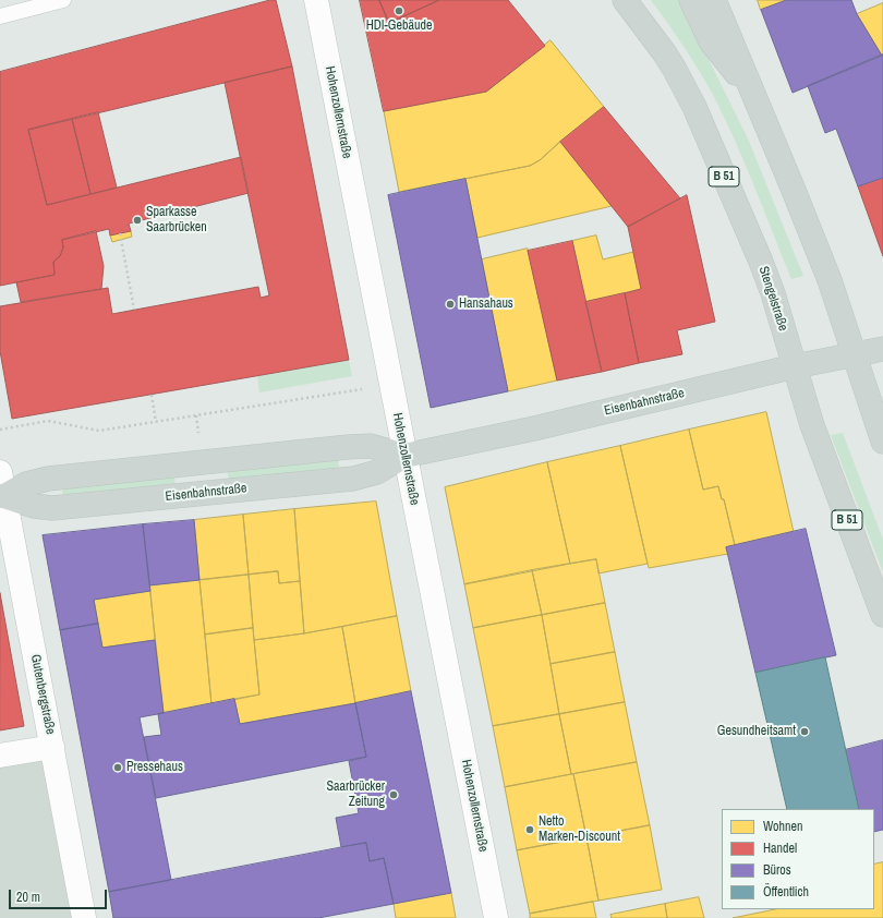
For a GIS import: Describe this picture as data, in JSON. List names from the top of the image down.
{
  "streets": {
    "main road": ["B 51", "Stengelstraße", "Eisenbahnstraße"],
    "street": ["Hohenzollernstraße", "Gutenbergstraße"]
  },
  "crossings": [
    ["Hohenzollernstraße", "Eisenbahnstraße"],
    ["Stengelstraße", "Eisenbahnstraße"],
    ["Eisenbahnstraße", "Gutenbergstraße"]
  ],
  "places": [
    "HDI-Gebäude",
    "Sparkasse Saarbrücken",
    "Hansahaus",
    "Gesundheitsamt",
    "Pressehaus",
    "Saarbrücker Zeitung",
    "Netto Marken-Discount"
  ],
  "legend": [
    "Wohnen",
    "Handel",
    "Büros",
    "Öffentlich"
  ],
  "scale_bar": "20 m"
}
